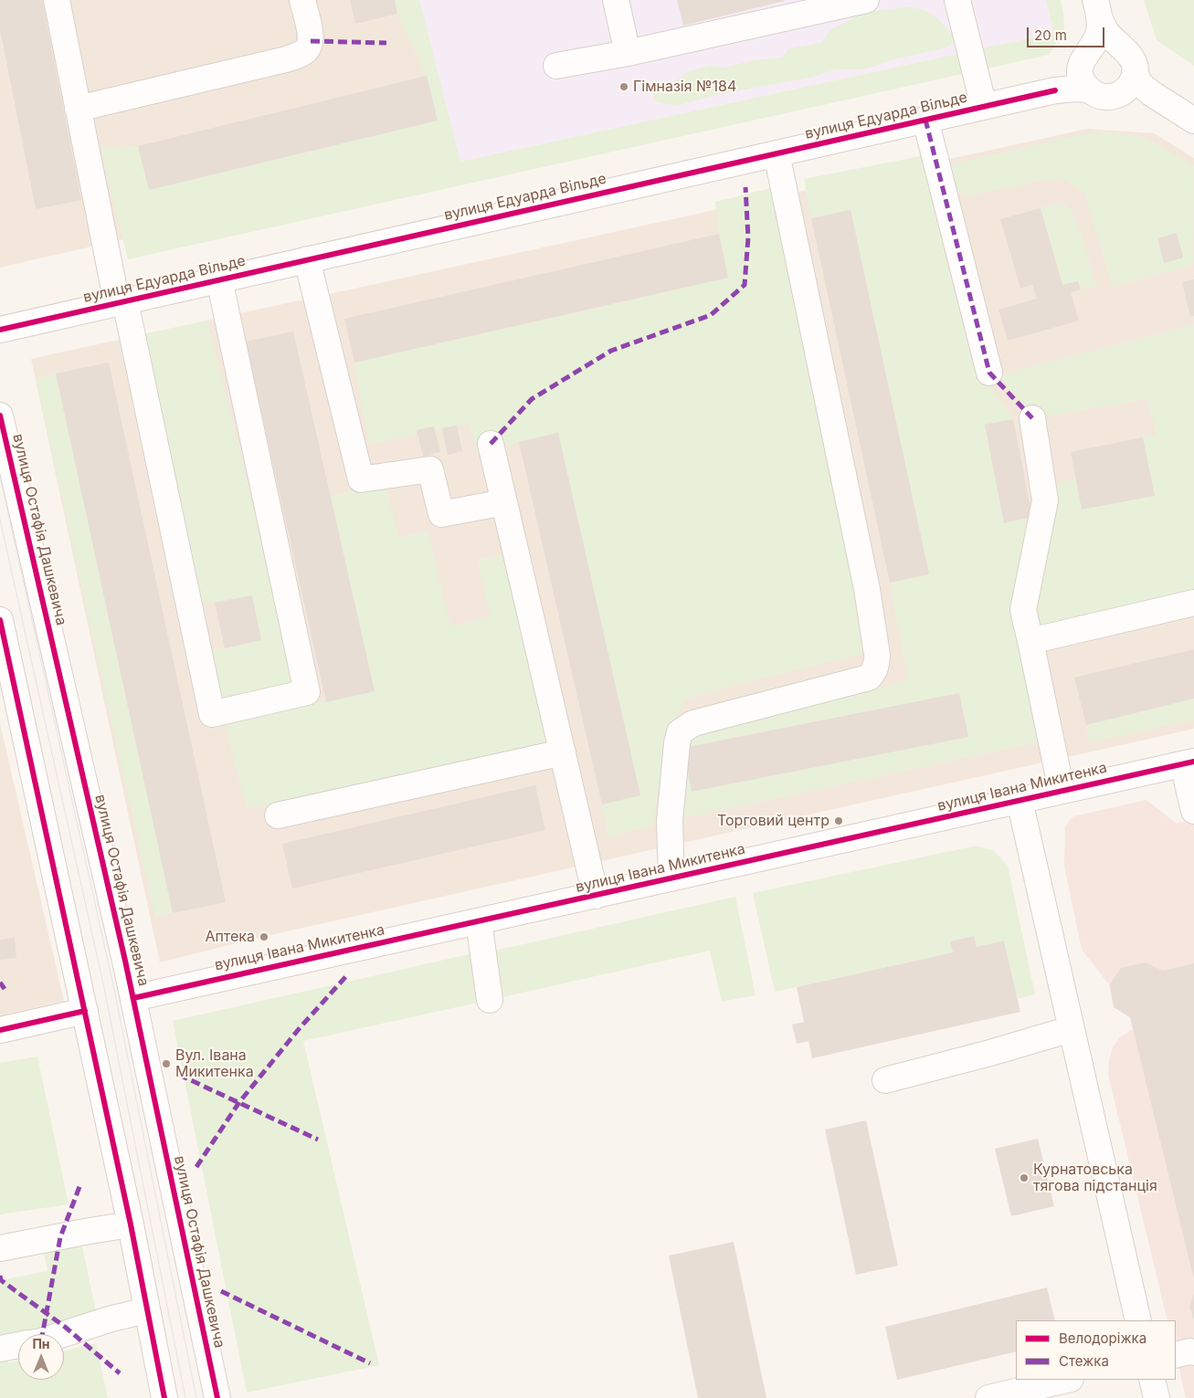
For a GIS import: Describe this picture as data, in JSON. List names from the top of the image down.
{
  "streets": {
    "street": ["вулиця Едуарда Вільде", "вулиця Остафія Дашкевича", "вулиця Івана Микитенка"]
  },
  "crossings": [
    ["вулиця Остафія Дашкевича", "вулиця Івана Микитенка"]
  ],
  "places": [
    "Гімназія №184",
    "Торговий центр",
    "Аптека",
    "Вул. Івана Микитенка",
    "Курнатовська тягова пiдстанцiя"
  ],
  "legend": ["Велодоріжка", "Стежка"],
  "scale_bar": "20 m",
  "north": "top"
}
